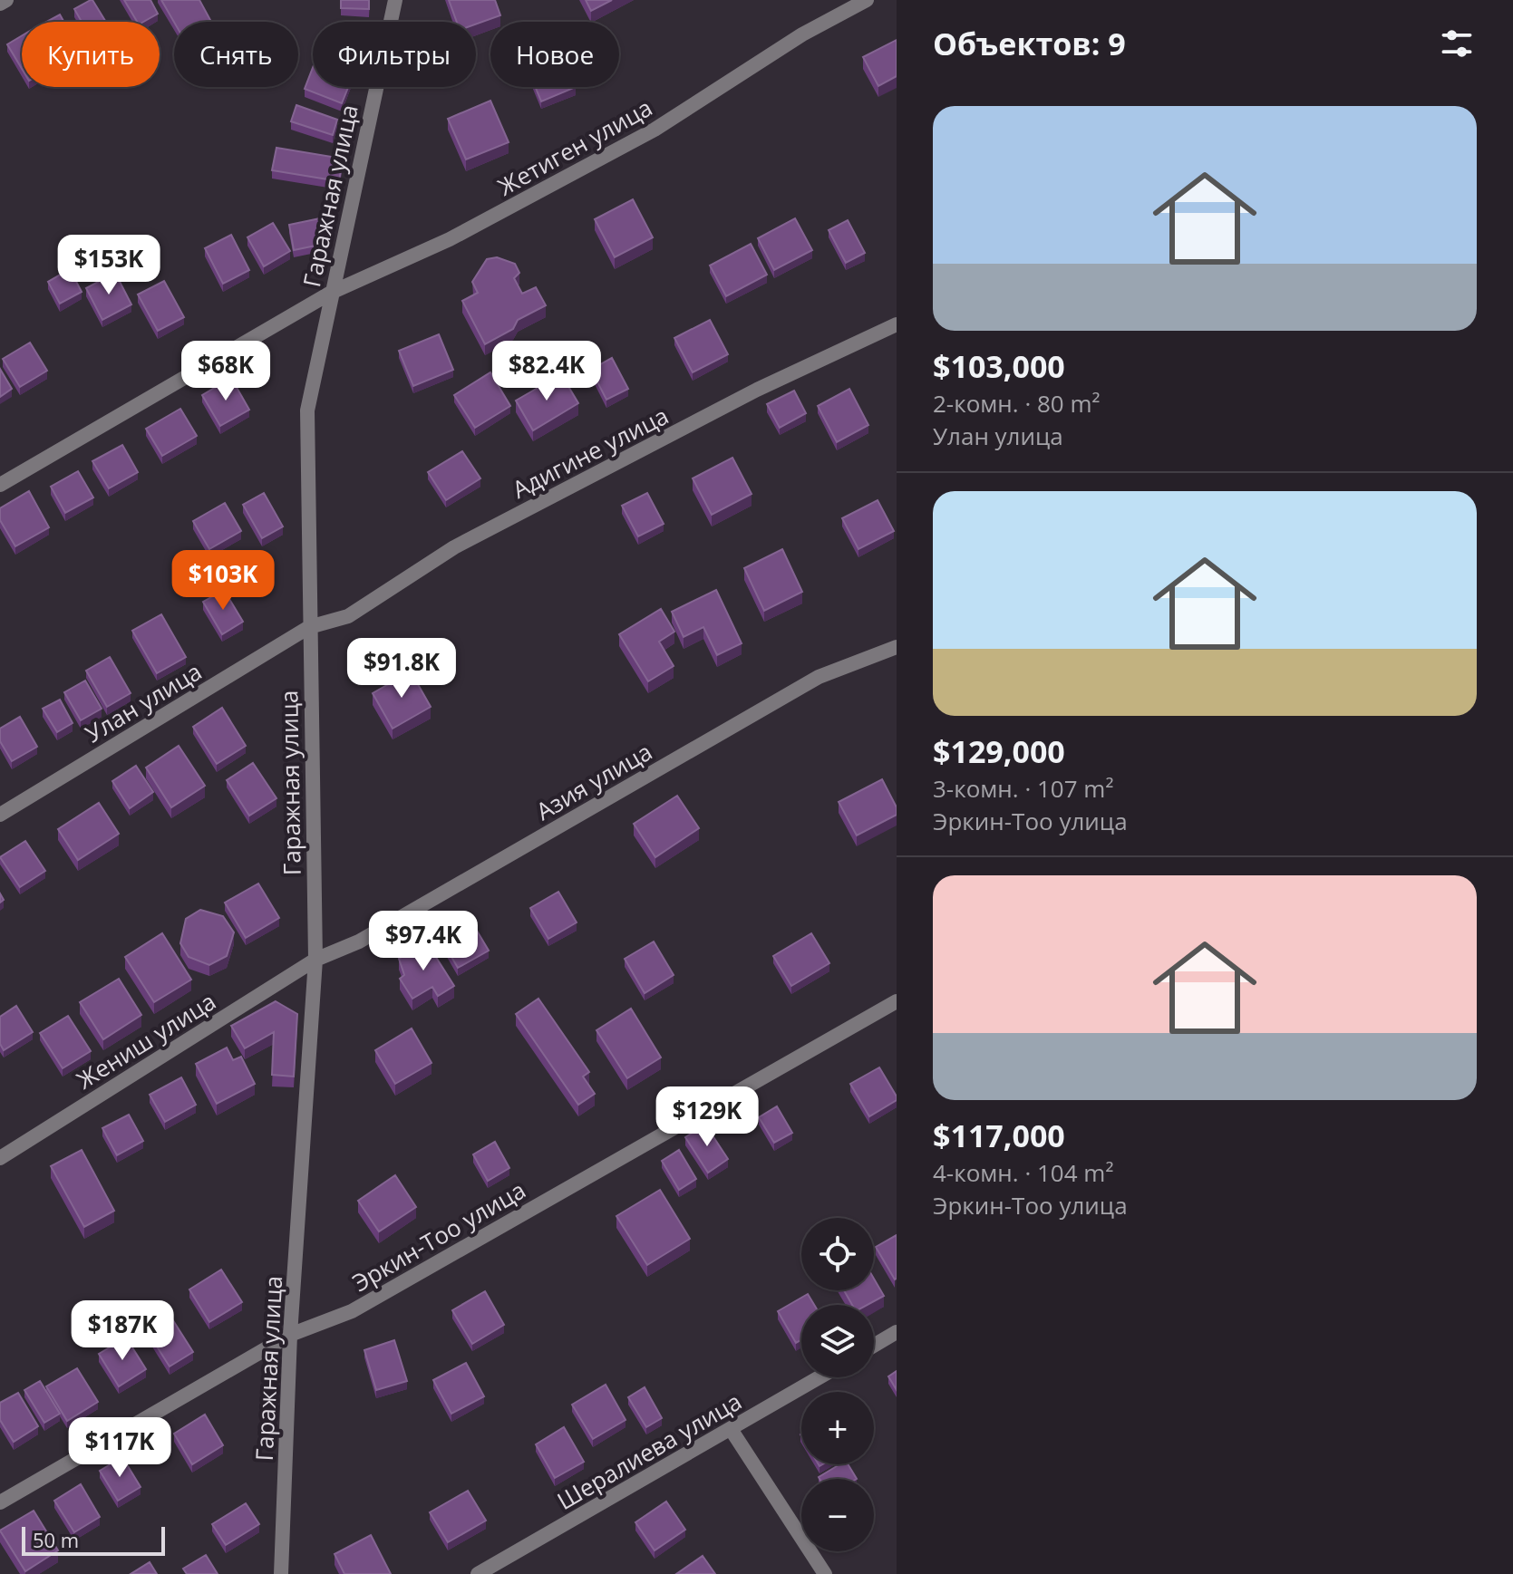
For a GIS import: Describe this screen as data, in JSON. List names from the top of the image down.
{
  "streets": {
    "street": [
      "Жетиген улица",
      "Гаражная улица",
      "Адигине улица",
      "Улан улица",
      "Азия улица",
      "Жениш улица",
      "Эркин-Тоо улица",
      "Шералиева улица"
    ]
  },
  "crossings": [
    ["Жетиген улица", "Гаражная улица"],
    ["Гаражная улица", "Адигине улица"],
    ["Гаражная улица", "Улан улица"],
    ["Гаражная улица", "Азия улица"],
    ["Гаражная улица", "Жениш улица"],
    ["Гаражная улица", "Эркин-Тоо улица"],
    ["Адигине улица", "Улан улица"],
    ["Азия улица", "Жениш улица"]
  ],
  "scale_bar": "50 m",
  "page": {
    "heading": "Объектов: 9",
    "chip": [
      "Купить",
      "Снять",
      "Фильтры",
      "Новое"
    ],
    "list": [
      {
        "name": "$103,000",
        "note": "2-комн. · 80 m² · Улан улица"
      },
      {
        "name": "$129,000",
        "note": "3-комн. · 107 m² · Эркин-Тоо улица"
      },
      {
        "name": "$117,000",
        "note": "4-комн. · 104 m² · Эркин-Тоо улица"
      }
    ],
    "price": [
      "$153K",
      "$68K",
      "$82.4K",
      "$103K",
      "$91.8K",
      "$97.4K",
      "$129K",
      "$187K",
      "$117K"
    ],
    "map_buttons": ["+", "−"],
    "scale": "50 m"
  }
}
